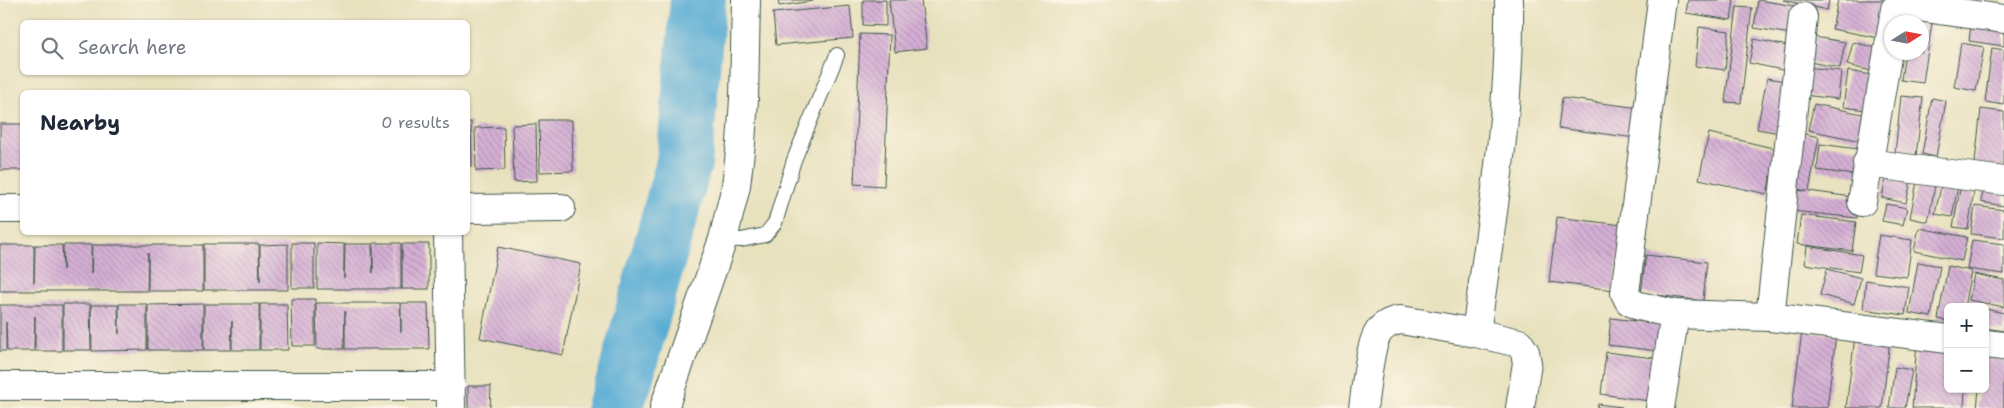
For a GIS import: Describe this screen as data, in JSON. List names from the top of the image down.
{
  "north": "right",
  "page": {
    "search": "Search here",
    "heading": ["Nearby", "0 results"],
    "map_buttons": ["+", "−"]
  }
}
